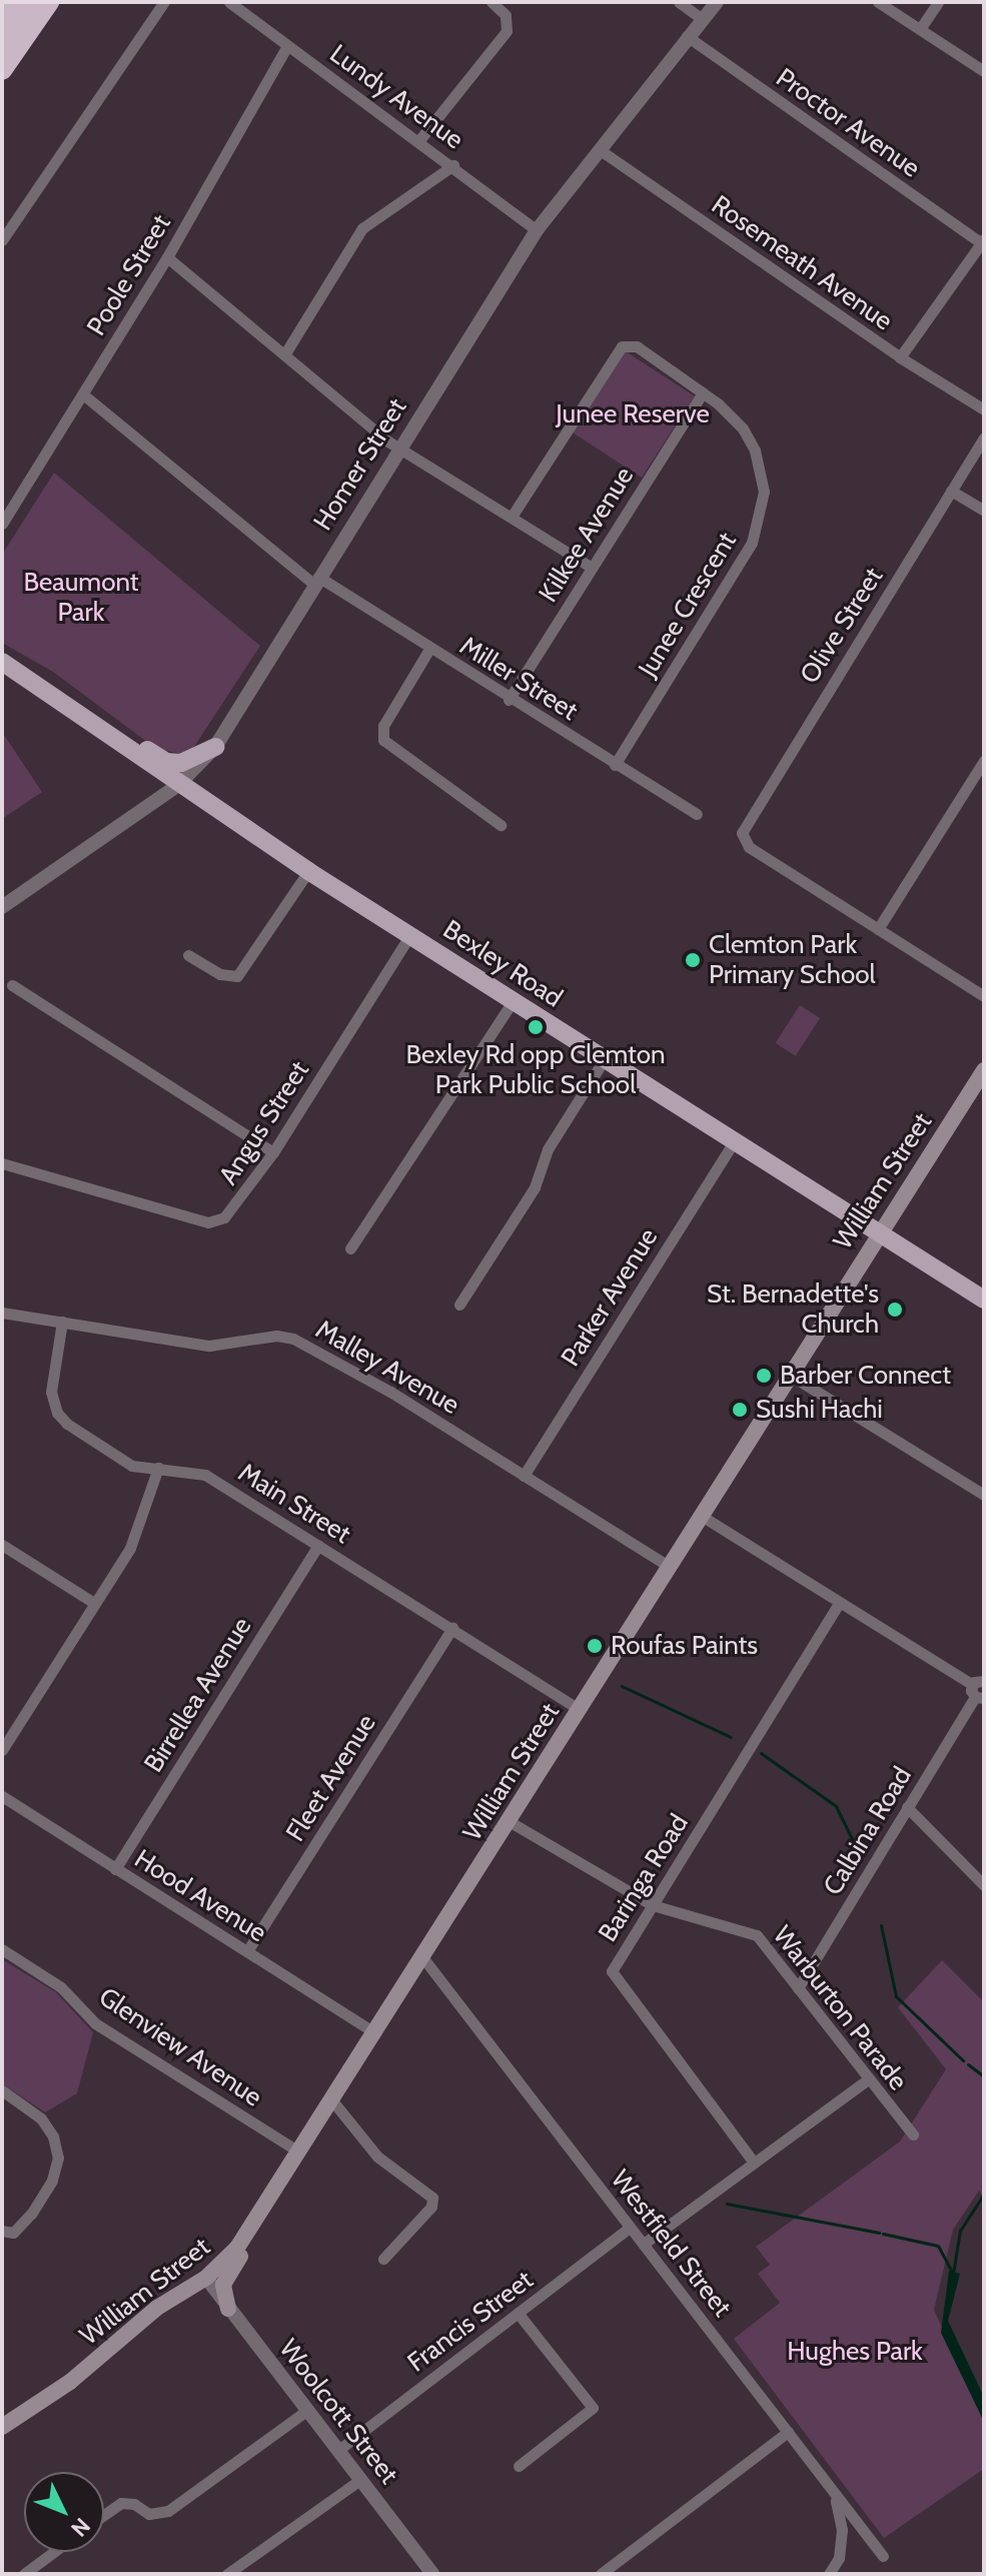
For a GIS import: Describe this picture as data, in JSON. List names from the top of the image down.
{
  "streets": {
    "main road": ["Bexley Road", "William Street"],
    "street": [
      "Lundy Avenue",
      "Proctor Avenue",
      "Rosemeath Avenue",
      "Poole Street",
      "Homer Street",
      "Kilkee Avenue",
      "Junee Crescent",
      "Olive Street",
      "Miller Street",
      "Angus Street",
      "Parker Avenue",
      "Malley Avenue",
      "Main Street",
      "Birrellea Avenue",
      "Fleet Avenue",
      "Calbina Road",
      "Baringa Road",
      "Hood Avenue",
      "Warburton Parade",
      "Glenview Avenue",
      "Westfield Street",
      "Francis Street",
      "Woolcott Street"
    ]
  },
  "crossings": [
    ["Lundy Avenue", "Poole Street"],
    ["Lundy Avenue", "Homer Street"],
    ["Proctor Avenue", "Homer Street"],
    ["Rosemeath Avenue", "Homer Street"],
    ["Poole Street", "Miller Street"],
    ["Homer Street", "Miller Street"],
    ["Homer Street", "Bexley Road"],
    ["Kilkee Avenue", "Junee Crescent"],
    ["Kilkee Avenue", "Miller Street"],
    ["Junee Crescent", "Miller Street"],
    ["Bexley Road", "Angus Street"],
    ["Bexley Road", "William Street"],
    ["Bexley Road", "Parker Avenue"],
    ["William Street", "Malley Avenue"],
    ["William Street", "Main Street"],
    ["William Street", "Hood Avenue"],
    ["William Street", "Warburton Parade"],
    ["William Street", "Glenview Avenue"],
    ["William Street", "Westfield Street"],
    ["William Street", "Woolcott Street"],
    ["Parker Avenue", "Malley Avenue"],
    ["Malley Avenue", "Main Street"],
    ["Main Street", "Birrellea Avenue"],
    ["Main Street", "Fleet Avenue"],
    ["Birrellea Avenue", "Hood Avenue"],
    ["Fleet Avenue", "Hood Avenue"],
    ["Calbina Road", "Warburton Parade"],
    ["Baringa Road", "Warburton Parade"],
    ["Westfield Street", "Francis Street"],
    ["Francis Street", "Woolcott Street"]
  ],
  "parks": ["Junee Reserve", "Beaumont Park", "Hughes Park"],
  "places": [
    "Clemton Park Primary School",
    "Bexley Rd opp Clemton Park Public School",
    "St. Bernadette's Church",
    "Barber Connect",
    "Sushi Hachi",
    "Roufas Paints"
  ],
  "north": "bottom right"
}
